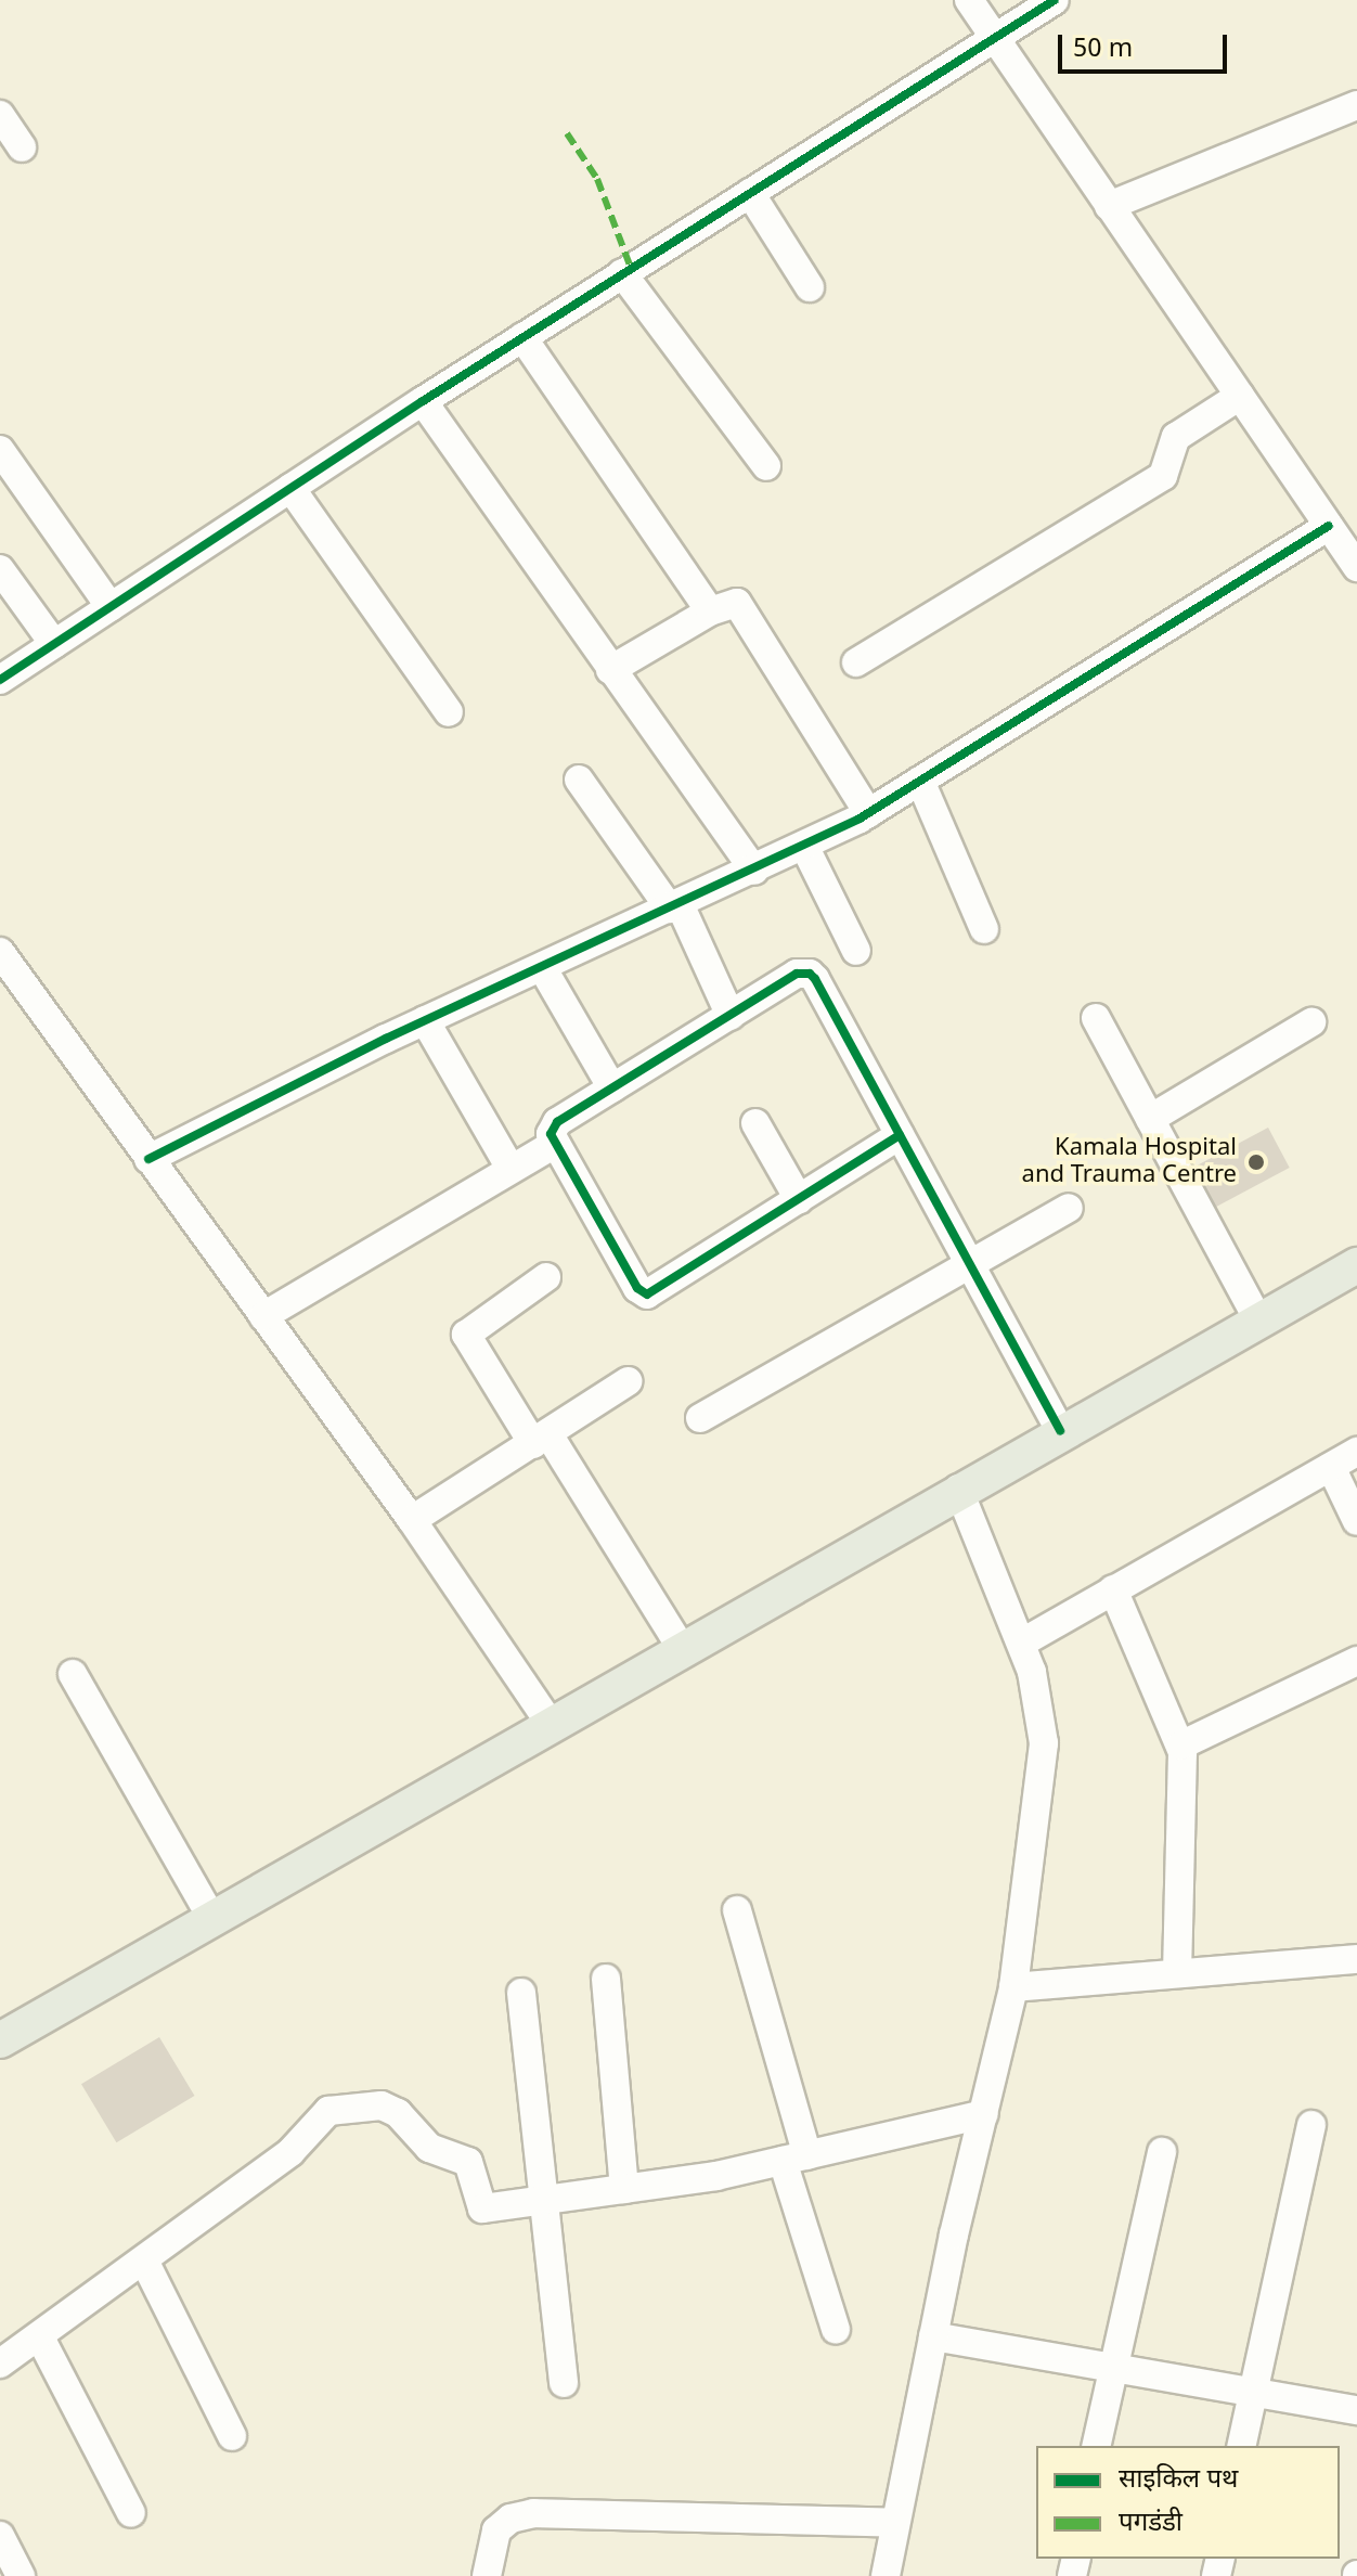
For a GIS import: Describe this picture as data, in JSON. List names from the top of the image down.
{
  "places": ["Kamala Hospital and Trauma Centre"],
  "legend": ["साइकिल पथ", "पगडंडी"],
  "scale_bar": "50 m"
}
